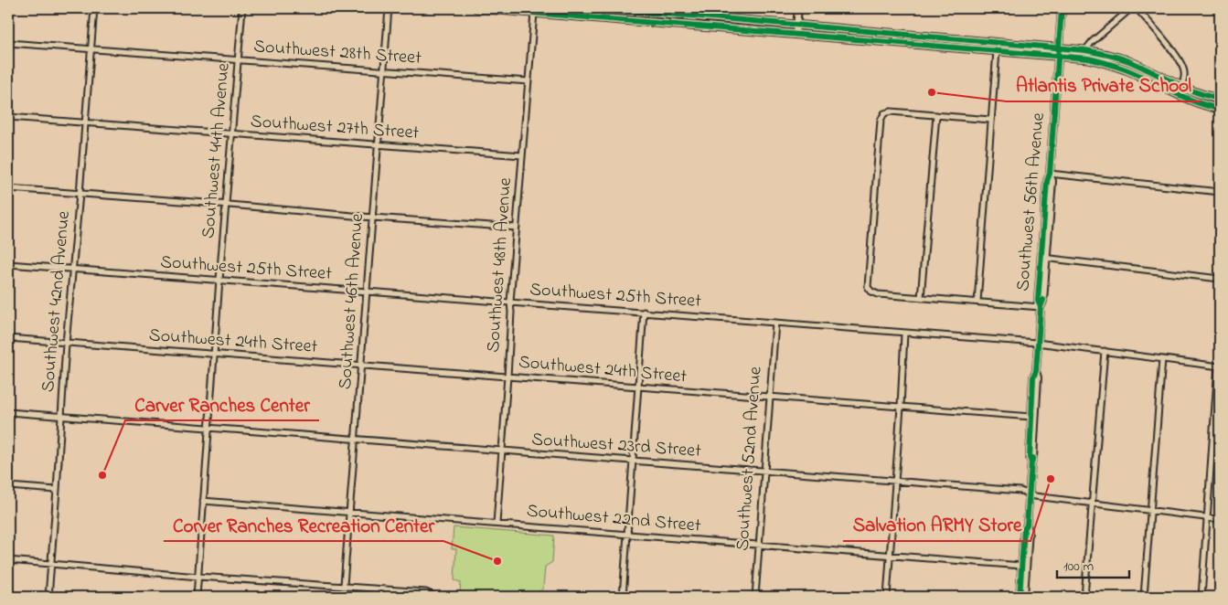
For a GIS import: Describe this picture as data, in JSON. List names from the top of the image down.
{
  "streets": {
    "street": [
      "Southwest 28th Street",
      "Southwest 27th Street",
      "Southwest 44th Avenue",
      "Southwest 56th Avenue",
      "Southwest 48th Avenue",
      "Southwest 25th Street",
      "Southwest 42nd Avenue",
      "Southwest 46th Avenue",
      "Southwest 24th Street",
      "Southwest 23rd Street",
      "Southwest 52nd Avenue",
      "Southwest 22nd Street"
    ]
  },
  "crossings": [
    ["Southwest 28th Street", "Southwest 44th Avenue"],
    ["Southwest 28th Street", "Southwest 48th Avenue"],
    ["Southwest 28th Street", "Southwest 42nd Avenue"],
    ["Southwest 28th Street", "Southwest 46th Avenue"],
    ["Southwest 27th Street", "Southwest 44th Avenue"],
    ["Southwest 27th Street", "Southwest 48th Avenue"],
    ["Southwest 27th Street", "Southwest 42nd Avenue"],
    ["Southwest 27th Street", "Southwest 46th Avenue"],
    ["Southwest 44th Avenue", "Southwest 25th Street"],
    ["Southwest 44th Avenue", "Southwest 24th Street"],
    ["Southwest 44th Avenue", "Southwest 23rd Street"],
    ["Southwest 44th Avenue", "Southwest 22nd Street"],
    ["Southwest 56th Avenue", "Southwest 25th Street"],
    ["Southwest 56th Avenue", "Southwest 24th Street"],
    ["Southwest 56th Avenue", "Southwest 23rd Street"],
    ["Southwest 56th Avenue", "Southwest 22nd Street"],
    ["Southwest 48th Avenue", "Southwest 25th Street"],
    ["Southwest 48th Avenue", "Southwest 24th Street"],
    ["Southwest 48th Avenue", "Southwest 23rd Street"],
    ["Southwest 48th Avenue", "Southwest 22nd Street"],
    ["Southwest 25th Street", "Southwest 42nd Avenue"],
    ["Southwest 25th Street", "Southwest 46th Avenue"],
    ["Southwest 25th Street", "Southwest 52nd Avenue"],
    ["Southwest 42nd Avenue", "Southwest 24th Street"],
    ["Southwest 42nd Avenue", "Southwest 23rd Street"],
    ["Southwest 46th Avenue", "Southwest 24th Street"],
    ["Southwest 46th Avenue", "Southwest 23rd Street"],
    ["Southwest 46th Avenue", "Southwest 22nd Street"],
    ["Southwest 24th Street", "Southwest 52nd Avenue"],
    ["Southwest 23rd Street", "Southwest 52nd Avenue"],
    ["Southwest 52nd Avenue", "Southwest 22nd Street"]
  ],
  "places": [
    "Atlantis Private School",
    "Carver Ranches Center",
    "Salvation ARMY Store",
    "Corver Ranches Recreation Center"
  ],
  "scale_bar": "100 m"
}
